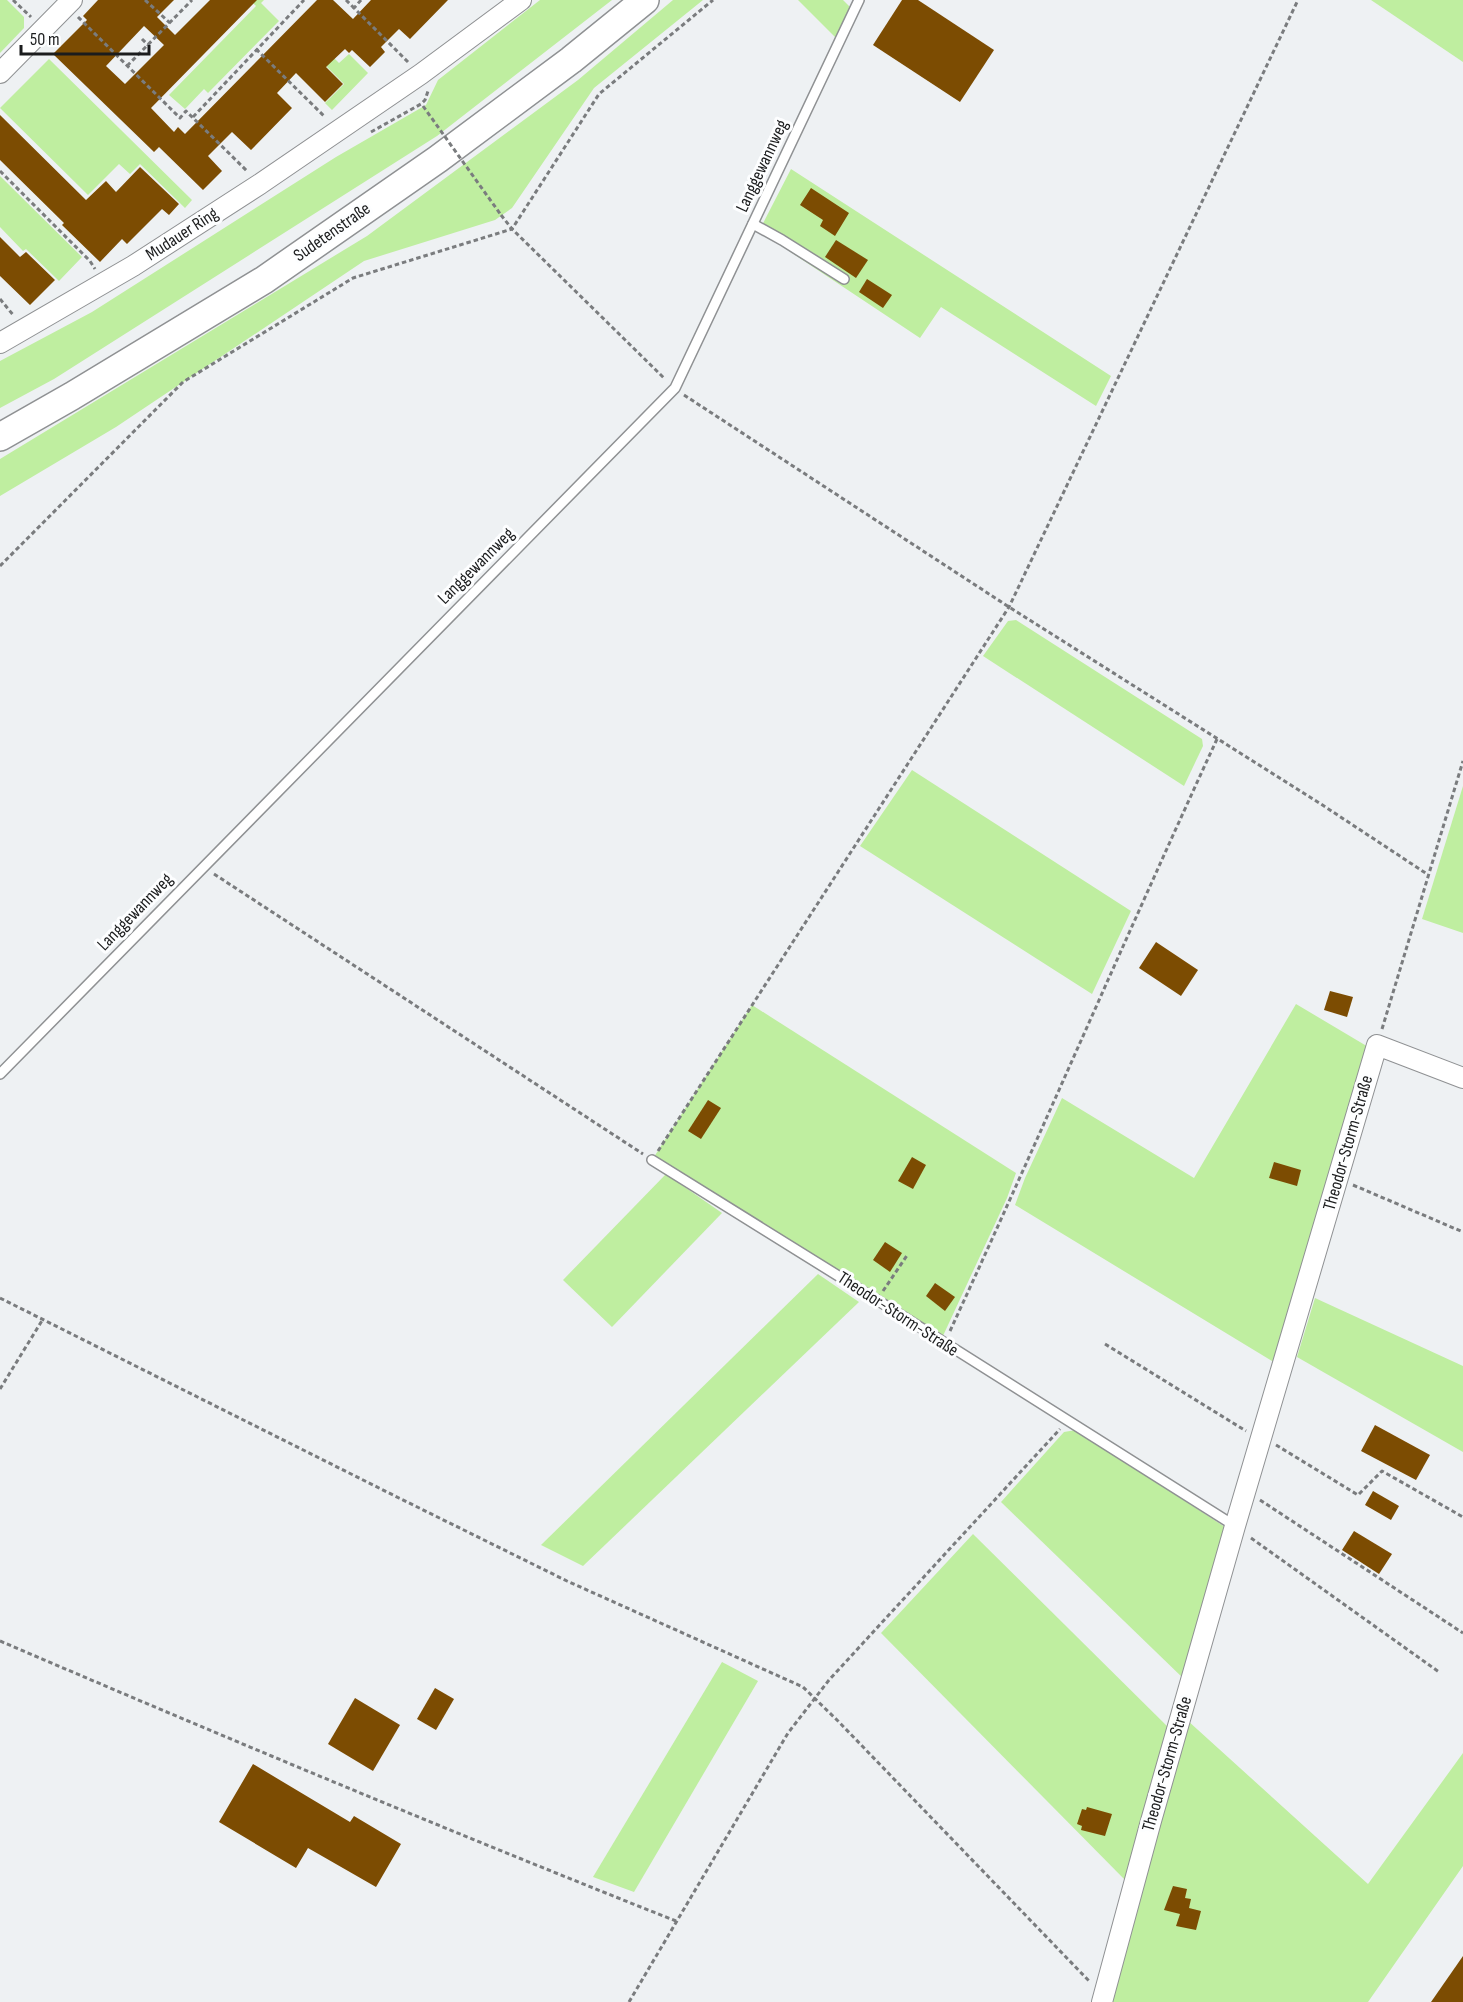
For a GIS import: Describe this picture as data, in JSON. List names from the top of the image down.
{
  "streets": {
    "main road": ["Sudetenstraße"],
    "street": ["Mudauer Ring", "Theodor-Storm-Straße"],
    "lane": ["Langgewannweg"]
  },
  "scale_bar": "50 m"
}
